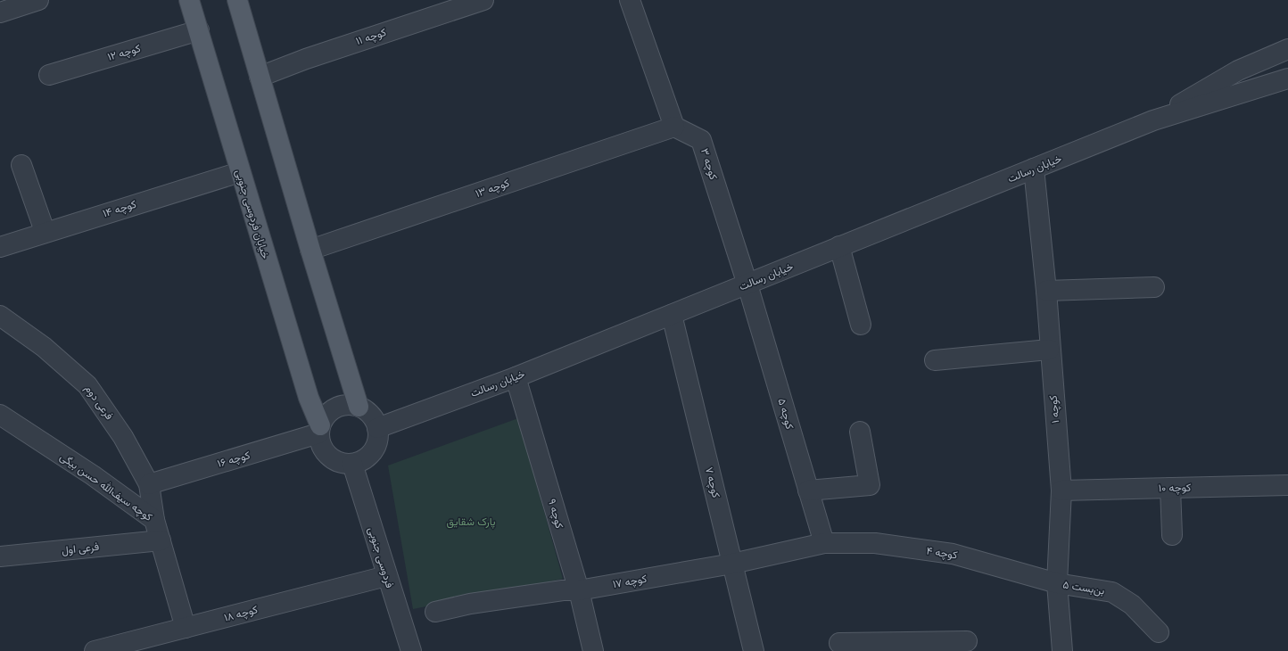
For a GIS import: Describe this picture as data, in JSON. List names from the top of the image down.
{
  "streets": {
    "main road": ["خیابان فردوسی جنوبی"],
    "street": [
      "کوچه ۱۱",
      "کوچه ۱۲",
      "کوچه ۳",
      "خیابان رسالت",
      "کوچه ۱۳",
      "کوچه ۱۴",
      "فرعی دوم",
      "کوچه ۱",
      "کوچه ۵",
      "کوچه ۱۶",
      "کوچه ۷",
      "کوچه سیف‌الله حسن بیگی",
      "کوچه ۱۰",
      "کوچه ۹",
      "فرعی اول",
      "کوچه ۴",
      "فردوسی جنوبی",
      "کوچه ۱۷",
      "بن‌بست ۵",
      "کوچه ۱۸"
    ]
  },
  "crossings": [
    ["کوچه ۱۲", "خیابان فردوسی جنوبی"],
    ["کوچه ۳", "خیابان رسالت"],
    ["کوچه ۳", "کوچه ۱۳"],
    ["کوچه ۳", "کوچه ۵"],
    ["خیابان رسالت", "خیابان فردوسی جنوبی"],
    ["خیابان رسالت", "کوچه ۱"],
    ["خیابان رسالت", "کوچه ۵"],
    ["خیابان رسالت", "کوچه ۱۶"],
    ["خیابان رسالت", "کوچه ۷"],
    ["خیابان رسالت", "کوچه ۹"],
    ["خیابان رسالت", "فردوسی جنوبی"],
    ["کوچه ۱۴", "خیابان فردوسی جنوبی"],
    ["خیابان فردوسی جنوبی", "کوچه ۱۶"],
    ["خیابان فردوسی جنوبی", "فردوسی جنوبی"],
    ["فرعی دوم", "کوچه ۱۶"],
    ["فرعی دوم", "کوچه سیف‌الله حسن بیگی"],
    ["کوچه ۱", "کوچه ۱۰"],
    ["کوچه ۱", "کوچه ۴"],
    ["کوچه ۱", "بن‌بست ۵"],
    ["کوچه ۵", "کوچه ۴"],
    ["کوچه ۵", "کوچه ۱۷"],
    ["کوچه ۱۶", "فردوسی جنوبی"],
    ["کوچه ۷", "کوچه ۱۷"],
    ["کوچه سیف‌الله حسن بیگی", "فرعی اول"],
    ["کوچه سیف‌الله حسن بیگی", "کوچه ۱۸"],
    ["کوچه ۹", "کوچه ۱۷"],
    ["کوچه ۴", "کوچه ۱۷"],
    ["کوچه ۴", "بن‌بست ۵"],
    ["فردوسی جنوبی", "کوچه ۱۸"]
  ],
  "parks": ["پارک شقایق"]
}
